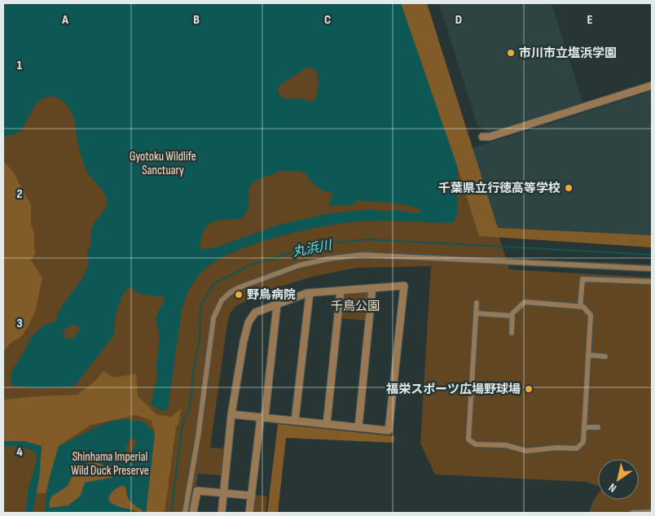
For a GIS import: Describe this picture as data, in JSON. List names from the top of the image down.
{
  "water": ["丸浜川"],
  "parks": ["Gyotoku Wildlife Sanctuary", "千鳥公園", "Shinhama Imperial Wild Duck Preserve"],
  "places": [
    "市川市立塩浜学園",
    "千葉県立行徳高等学校",
    "野鳥病院",
    "福栄スポーツ広場野球場"
  ],
  "north": "bottom left",
  "grid": {
    "columns": [
      "A",
      "B",
      "C",
      "D",
      "E"
    ],
    "rows": [
      "1",
      "2",
      "3",
      "4"
    ]
  }
}
